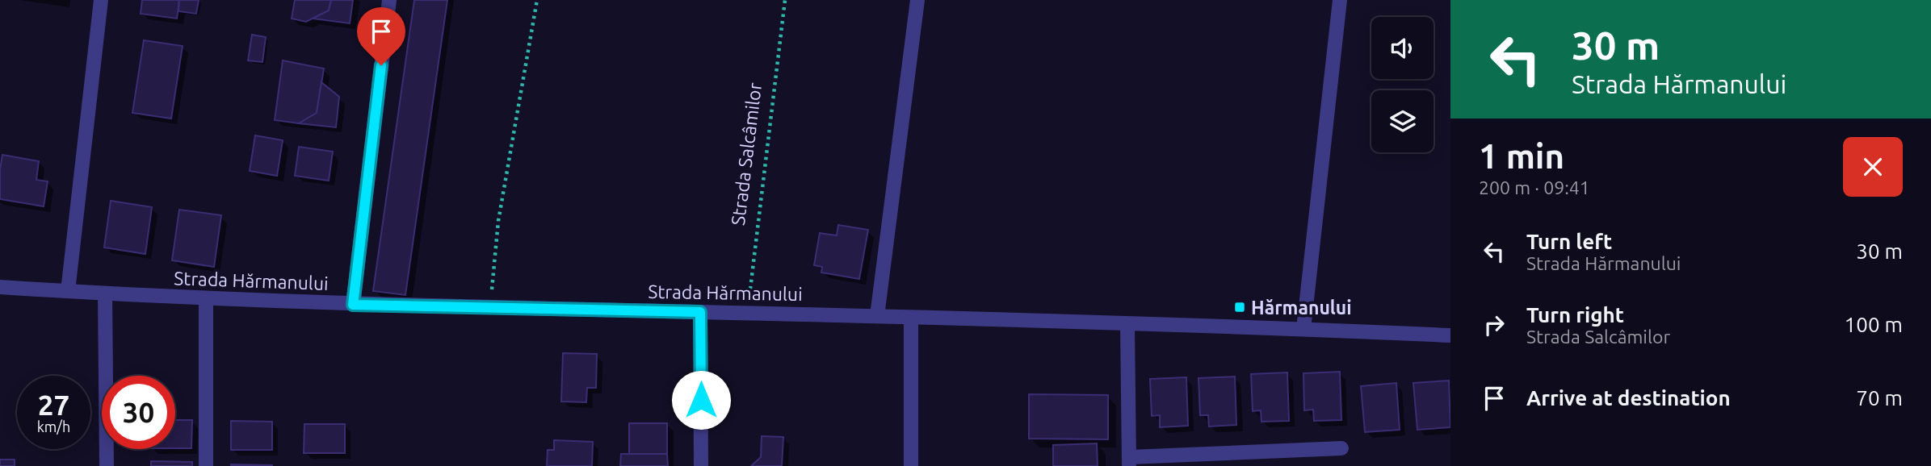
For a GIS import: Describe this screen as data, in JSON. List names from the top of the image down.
{
  "streets": {
    "street": ["Strada Hărmanului"],
    "path": ["Strada Salcâmilor"]
  },
  "crossings": [
    ["Strada Salcâmilor", "Strada Hărmanului"]
  ],
  "places": {
    "transit": ["Hărmanului"]
  },
  "page": {
    "turn": ["30 m", "Strada Hărmanului"],
    "heading": ["1 min", "200 m · 09:41"],
    "list": [
      {
        "name": "Turn left",
        "note": "Strada Hărmanului",
        "value": "30 m"
      },
      {
        "name": "Turn right",
        "note": "Strada Salcâmilor",
        "value": "100 m"
      },
      {
        "name": "Arrive at destination",
        "value": "70 m"
      }
    ],
    "speed": "27 km/h",
    "limit": "30"
  }
}
